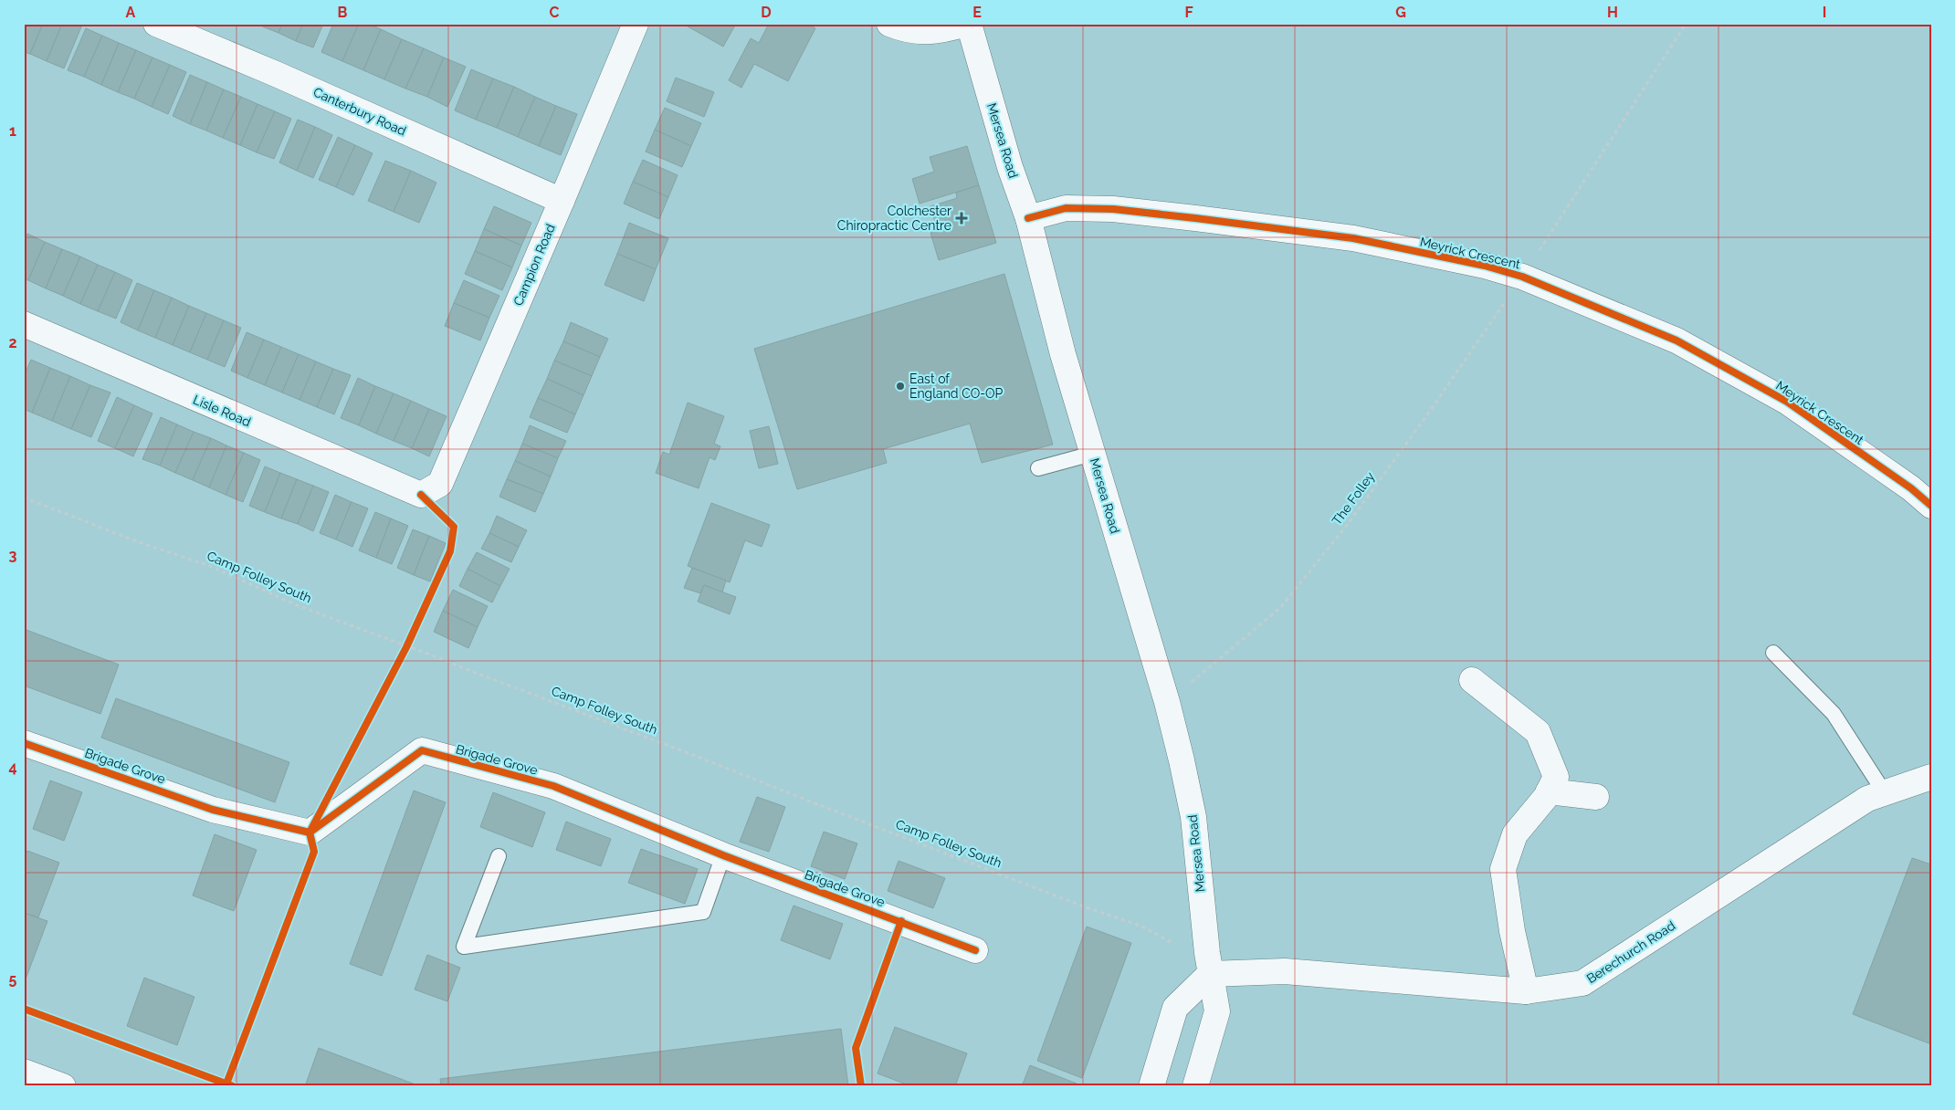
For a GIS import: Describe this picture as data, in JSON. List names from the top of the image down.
{
  "streets": {
    "street": [
      "Canterbury Road",
      "Mersea Road",
      "Meyrick Crescent",
      "Campion Road",
      "Lisle Road",
      "Brigade Grove",
      "Berechurch Road"
    ],
    "path": ["The Folley", "Camp Folley South"]
  },
  "crossings": [
    ["Canterbury Road", "Campion Road"],
    ["Mersea Road", "Meyrick Crescent"],
    ["Mersea Road", "The Folley"],
    ["Mersea Road", "Berechurch Road"],
    ["Meyrick Crescent", "The Folley"],
    ["Campion Road", "Lisle Road"]
  ],
  "places": {
    "health": ["Colchester Chiropractic Centre"],
    "other": ["East of England CO-OP"]
  },
  "grid": {
    "columns": [
      "A",
      "B",
      "C",
      "D",
      "E",
      "F",
      "G",
      "H",
      "I"
    ],
    "rows": [
      "1",
      "2",
      "3",
      "4",
      "5"
    ]
  }
}
